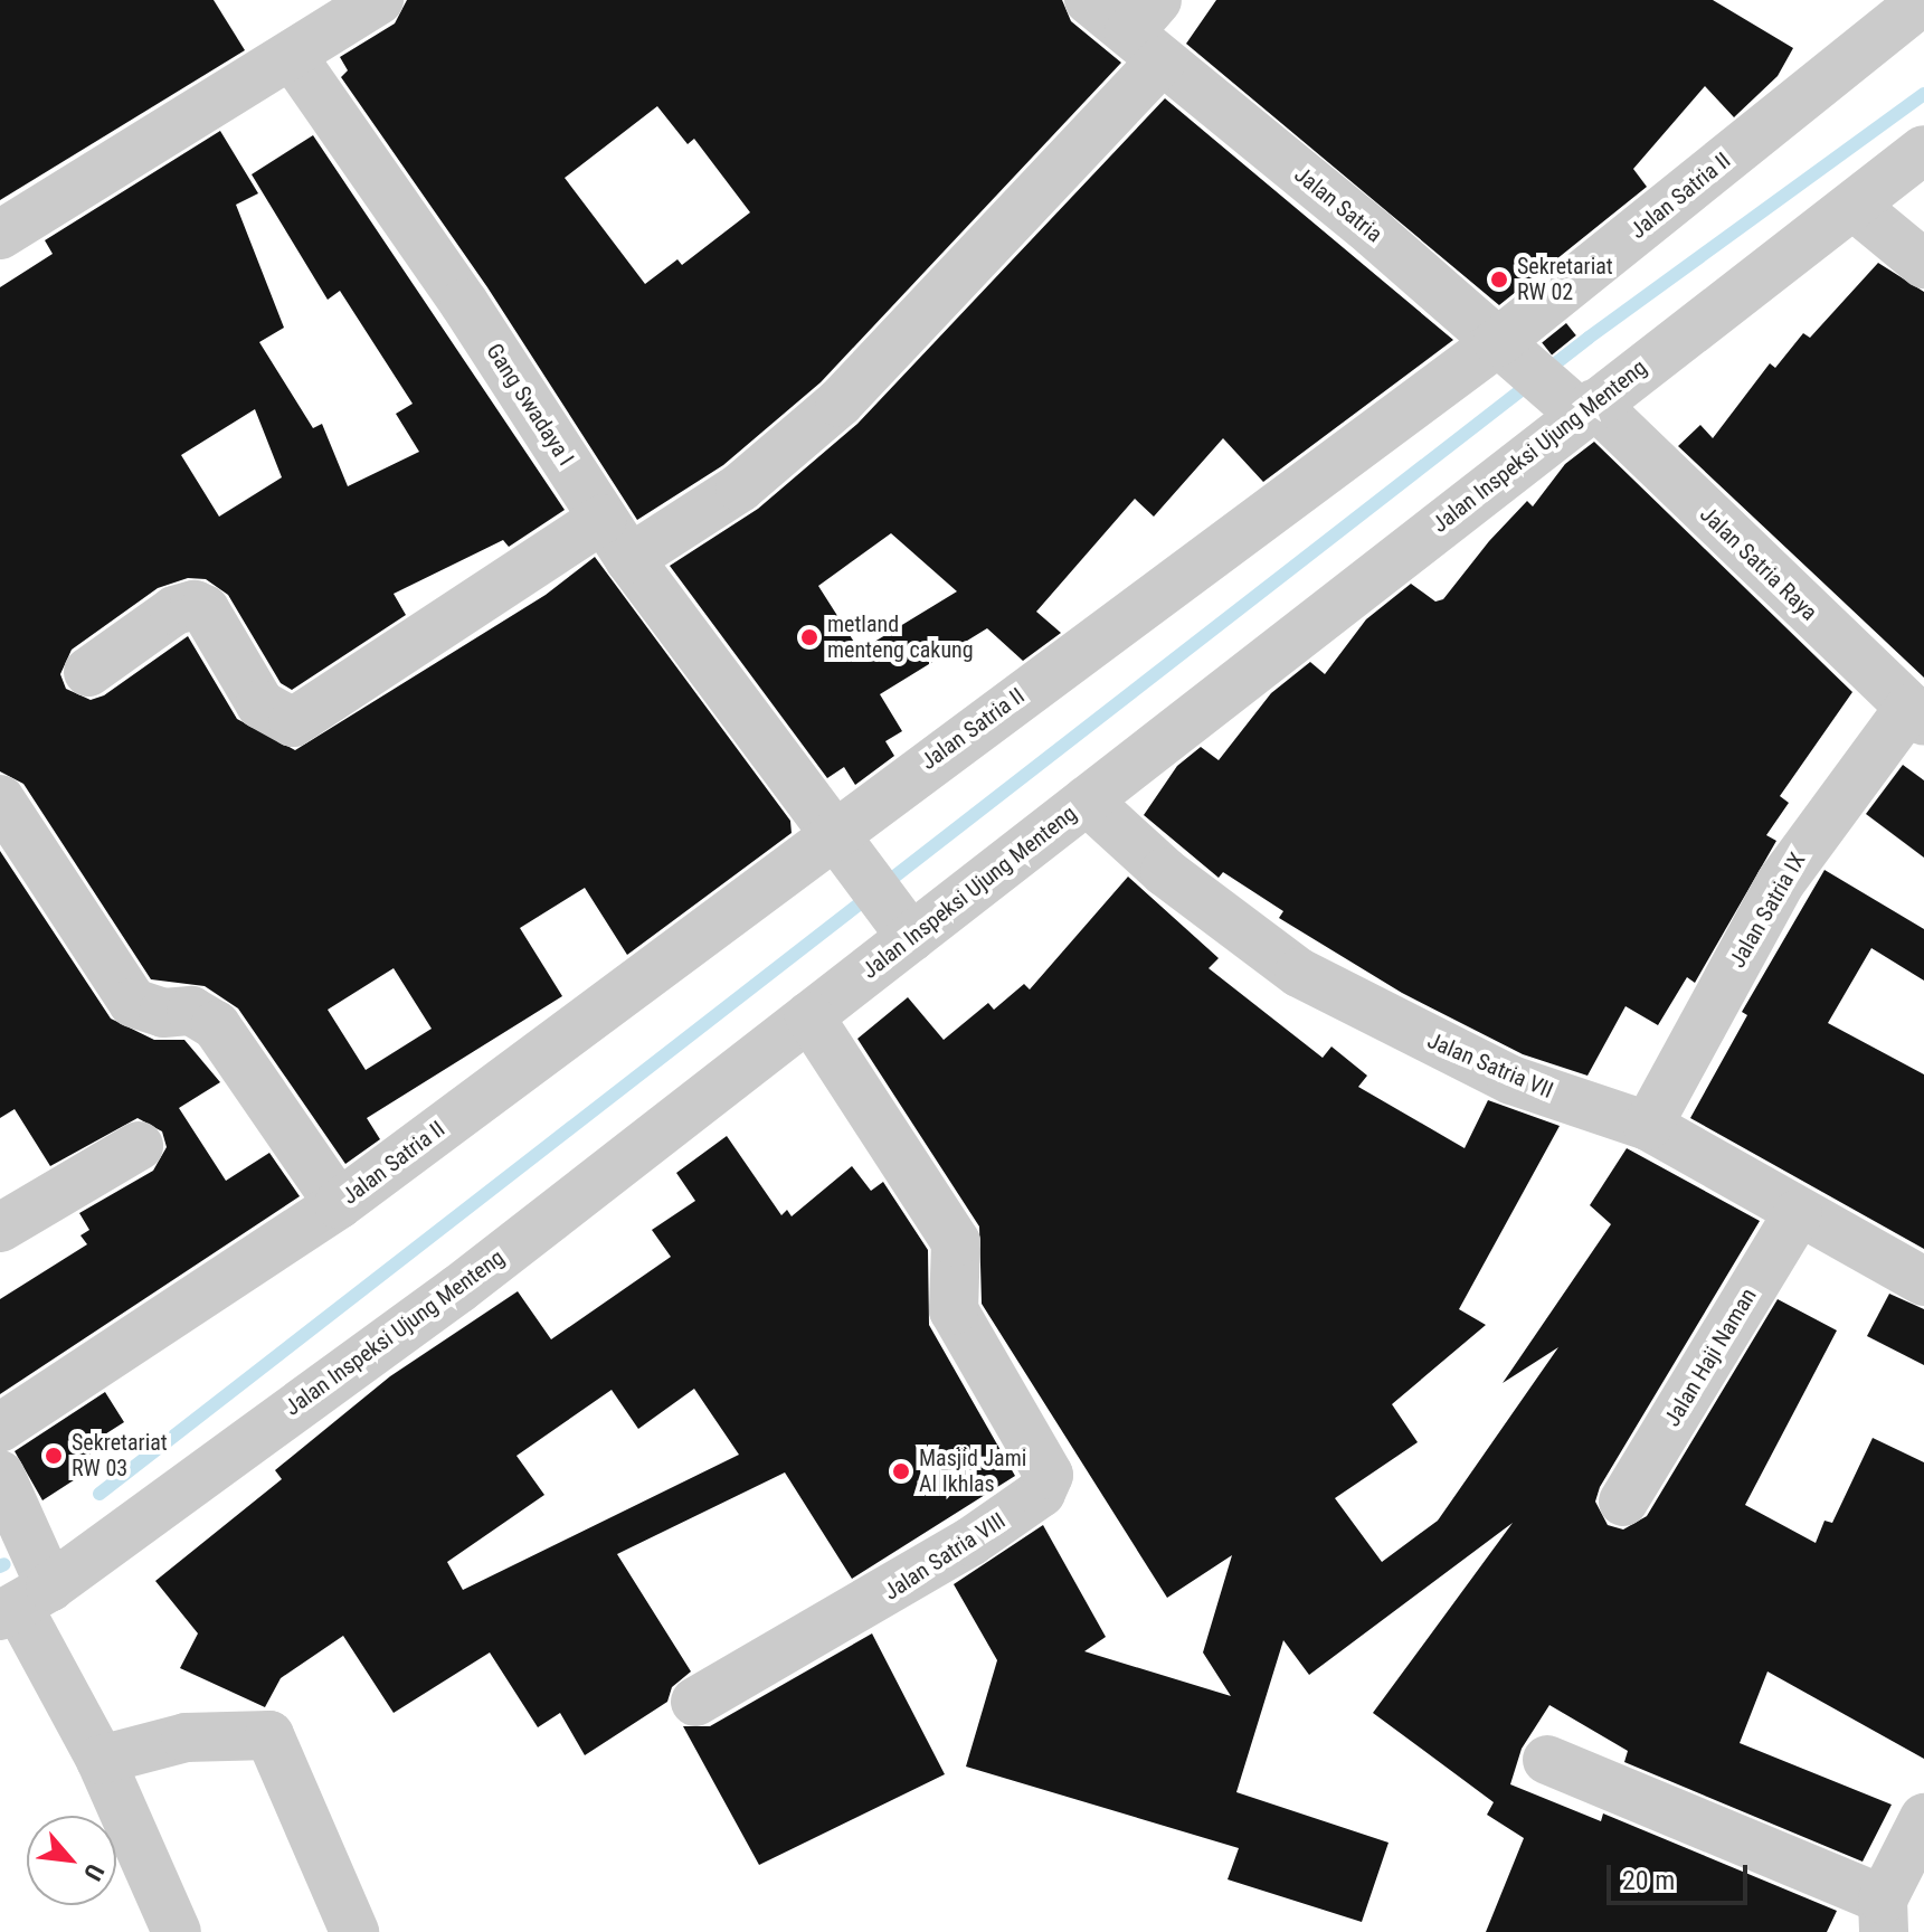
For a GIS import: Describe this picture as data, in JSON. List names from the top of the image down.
{
  "streets": {
    "street": [
      "Jalan Satria II",
      "Jalan Satria",
      "Gang Swadaya I",
      "Jalan Inspeksi Ujung Menteng",
      "Jalan Satria Raya",
      "Jalan Satria IX",
      "Jalan Satria VII",
      "Jalan Haji Naman",
      "Jalan Satria VIII"
    ]
  },
  "crossings": [
    ["Jalan Satria II", "Jalan Satria"],
    ["Jalan Satria II", "Gang Swadaya I"],
    ["Jalan Satria", "Jalan Inspeksi Ujung Menteng"],
    ["Jalan Satria", "Jalan Satria Raya"],
    ["Gang Swadaya I", "Jalan Inspeksi Ujung Menteng"],
    ["Jalan Inspeksi Ujung Menteng", "Jalan Satria Raya"],
    ["Jalan Inspeksi Ujung Menteng", "Jalan Satria VII"],
    ["Jalan Inspeksi Ujung Menteng", "Jalan Satria VIII"],
    ["Jalan Satria Raya", "Jalan Satria IX"],
    ["Jalan Satria IX", "Jalan Satria VII"],
    ["Jalan Satria VII", "Jalan Haji Naman"]
  ],
  "places": [
    "Sekretariat RW 02",
    "metland menteng cakung",
    "Sekretariat RW 03",
    "Masjid Jami Al Ikhlas"
  ],
  "scale_bar": "20 m",
  "north": "bottom right"
}
